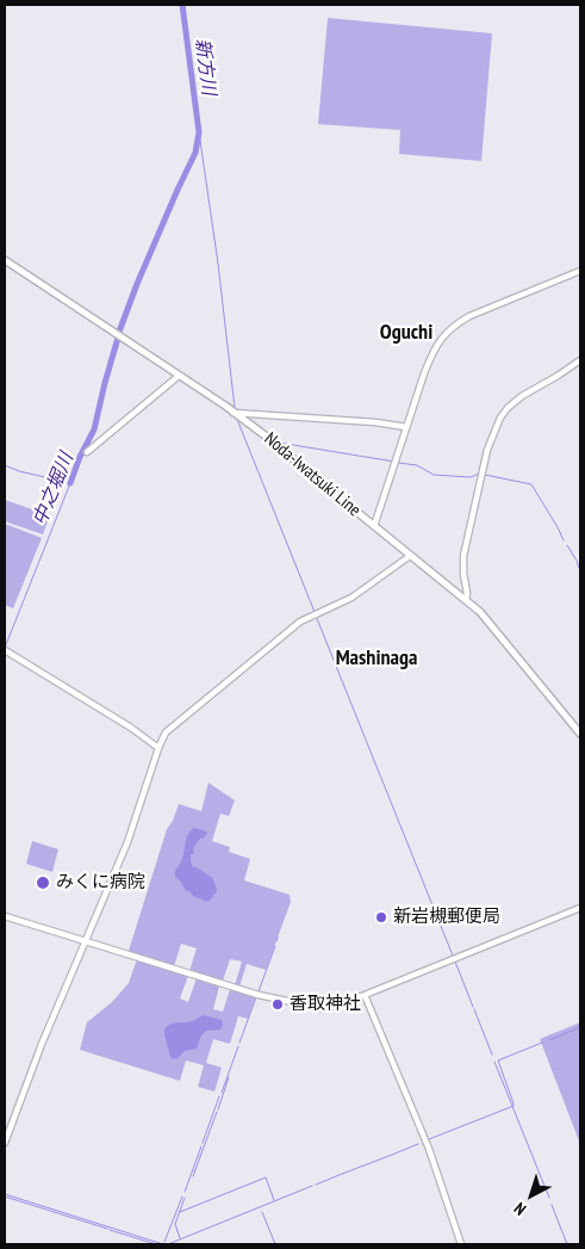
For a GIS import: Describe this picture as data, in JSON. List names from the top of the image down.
{
  "streets": {
    "main road": ["Noda-Iwatsuki Line"]
  },
  "districts": ["Oguchi", "Mashinaga"],
  "water": ["新方川", "中之堀川"],
  "places": ["みくに病院", "新岩槻郵便局", "香取神社"],
  "north": "bottom left"
}
